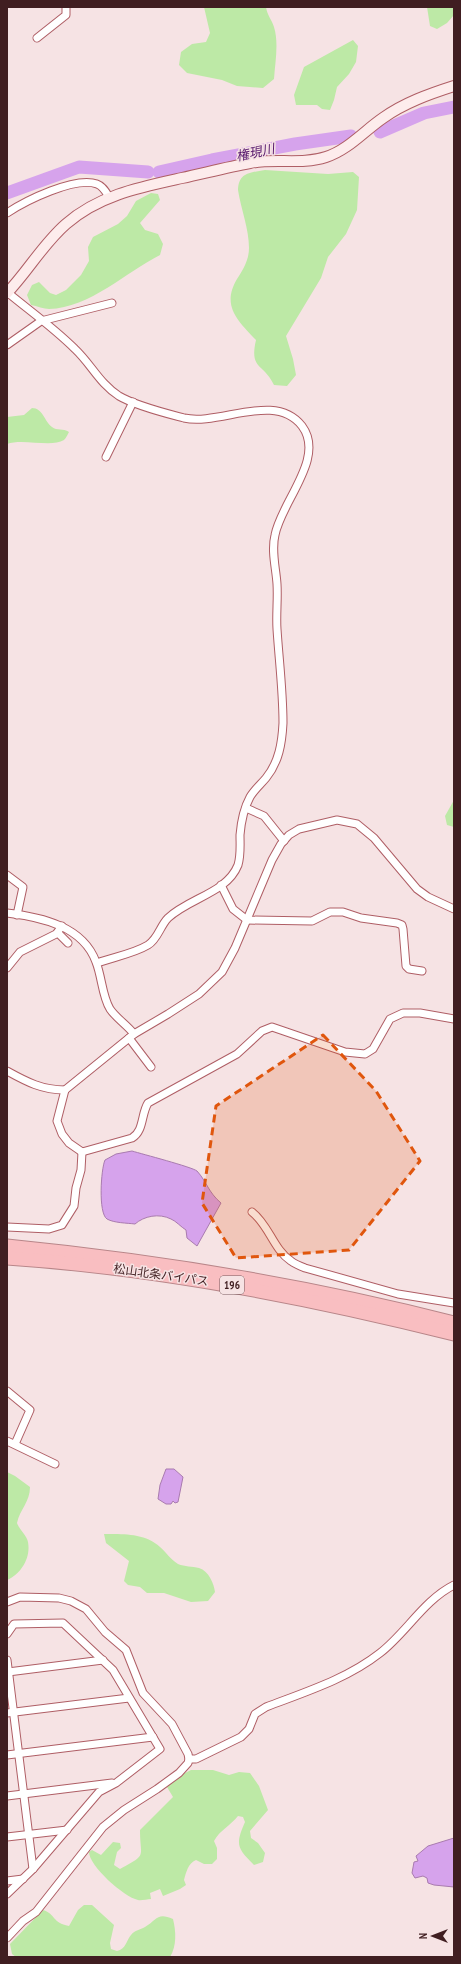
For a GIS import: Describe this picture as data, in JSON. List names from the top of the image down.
{
  "streets": {
    "highway": ["松山北条バイパス", "196"]
  },
  "water": ["権現川"],
  "north": "left"
}
